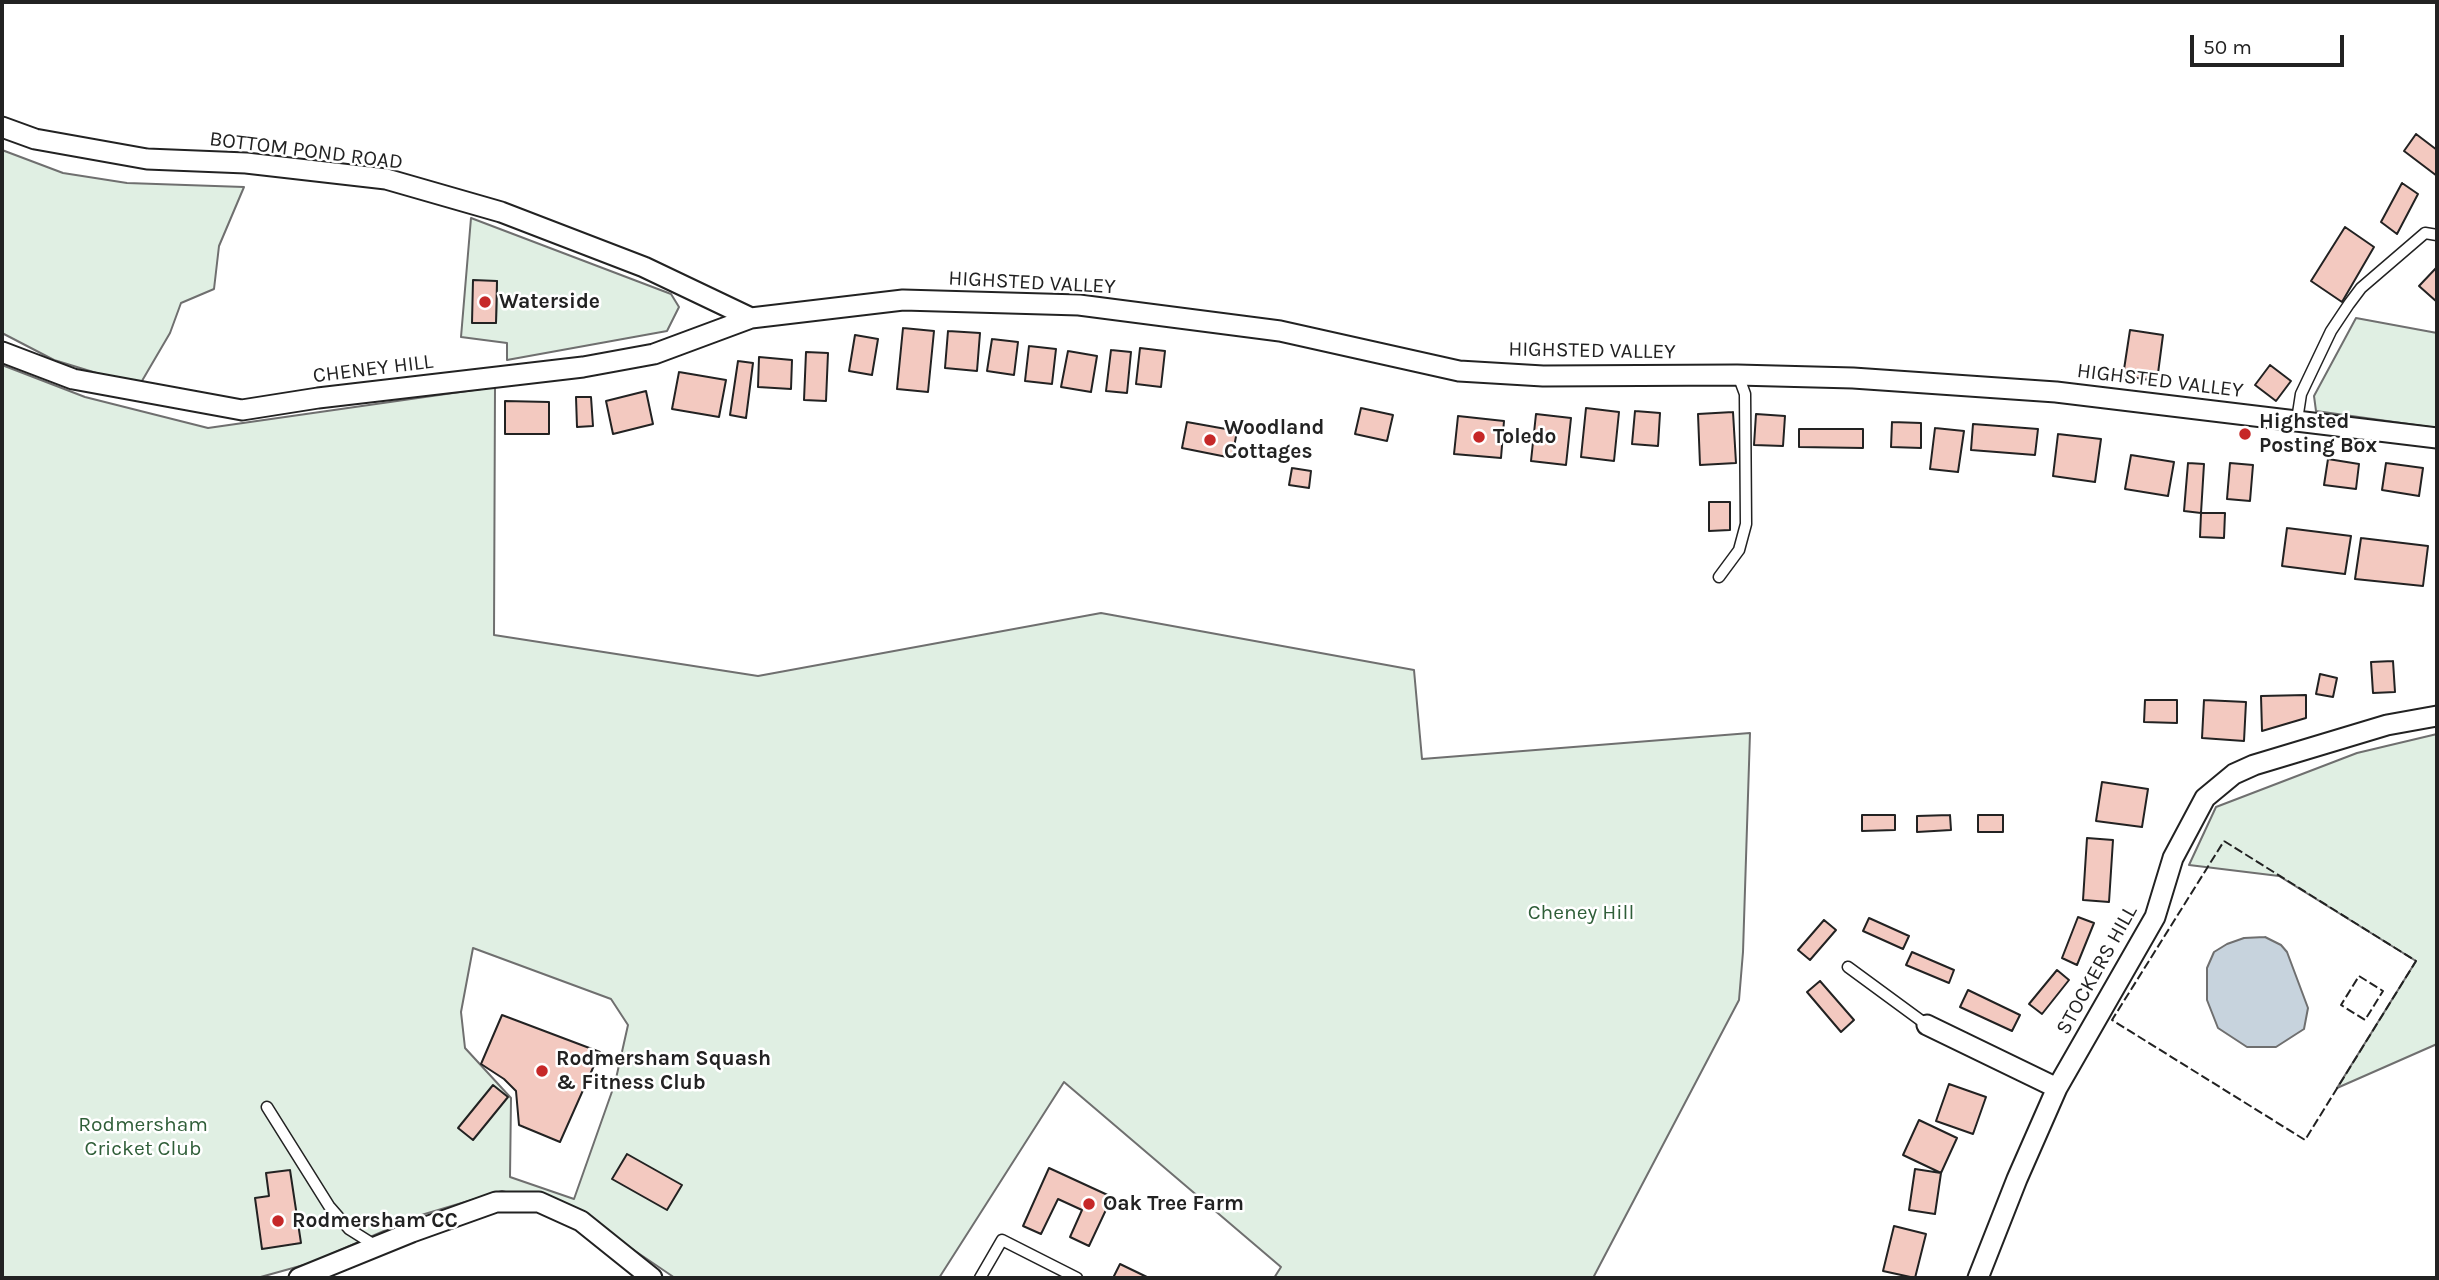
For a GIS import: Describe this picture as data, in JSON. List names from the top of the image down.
{
  "streets": {
    "street": [
      "BOTTOM POND ROAD",
      "HIGHSTED VALLEY",
      "CHENEY HILL",
      "STOCKERS HILL"
    ]
  },
  "crossings": [
    ["BOTTOM POND ROAD", "HIGHSTED VALLEY"],
    ["BOTTOM POND ROAD", "CHENEY HILL"],
    ["HIGHSTED VALLEY", "CHENEY HILL"]
  ],
  "parks": ["Cheney Hill", "Rodmersham Cricket Club"],
  "places": [
    "Waterside",
    "Highsted Posting Box",
    "Toledo",
    "Woodland Cottages",
    "Rodmersham Squash & Fitness Club",
    "Oak Tree Farm",
    "Rodmersham CC"
  ],
  "scale_bar": "50 m"
}
